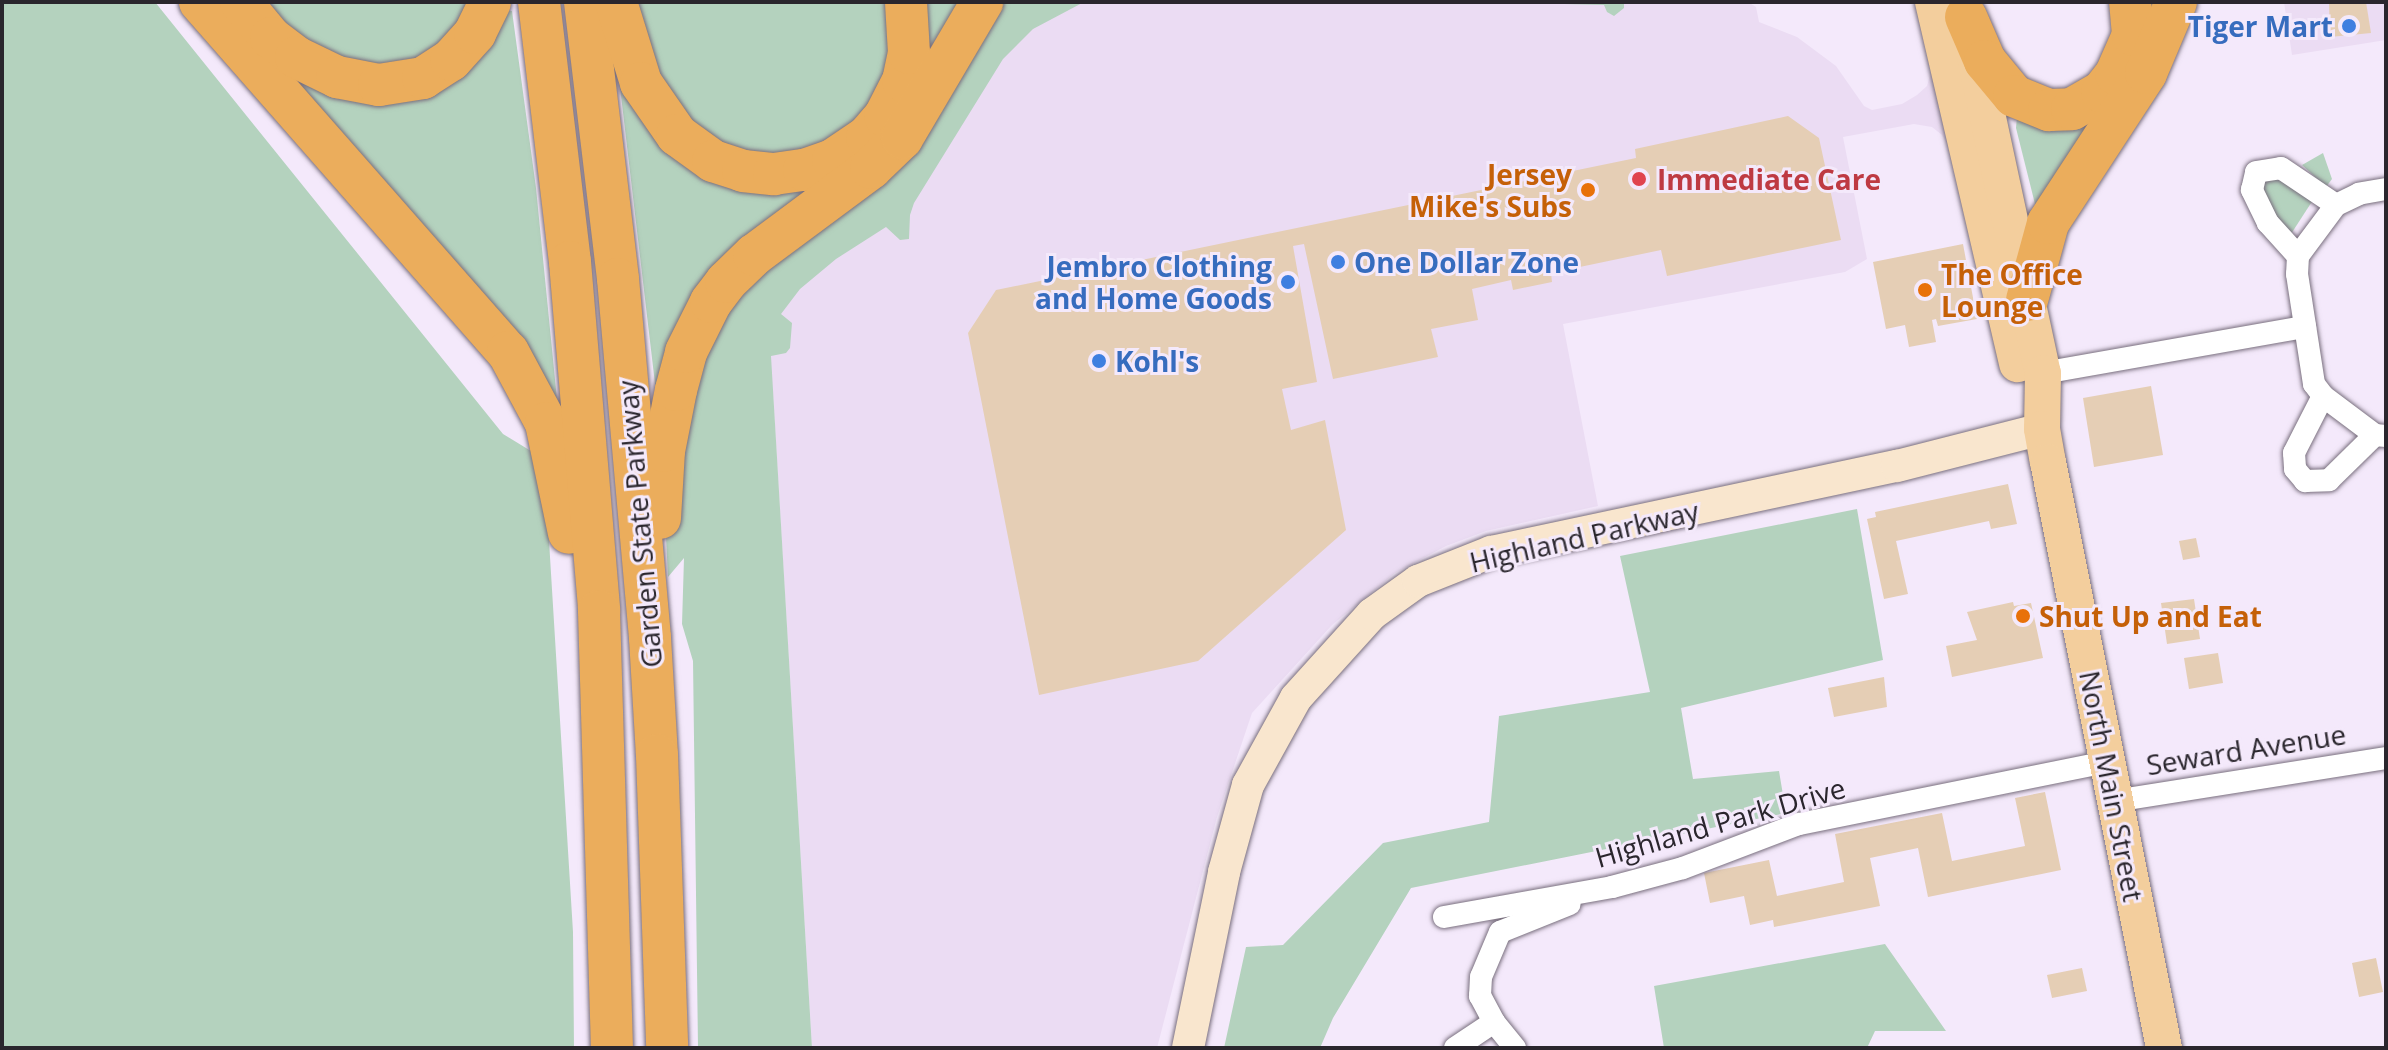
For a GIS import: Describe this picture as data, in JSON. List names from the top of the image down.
{
  "streets": {
    "highway": ["Garden State Parkway"],
    "main road": ["North Main Street"],
    "street": ["Highland Parkway", "Seward Avenue", "Highland Park Drive"]
  },
  "crossings": [
    ["Highland Parkway", "North Main Street"],
    ["Seward Avenue", "North Main Street"],
    ["North Main Street", "Highland Park Drive"]
  ],
  "places": [
    "Tiger Mart",
    "Immediate Care",
    "Jersey Mike's Subs",
    "One Dollar Zone",
    "Jembro Clothing and Home Goods",
    "The Office Lounge",
    "Kohl's",
    "Shut Up and Eat"
  ]
}
